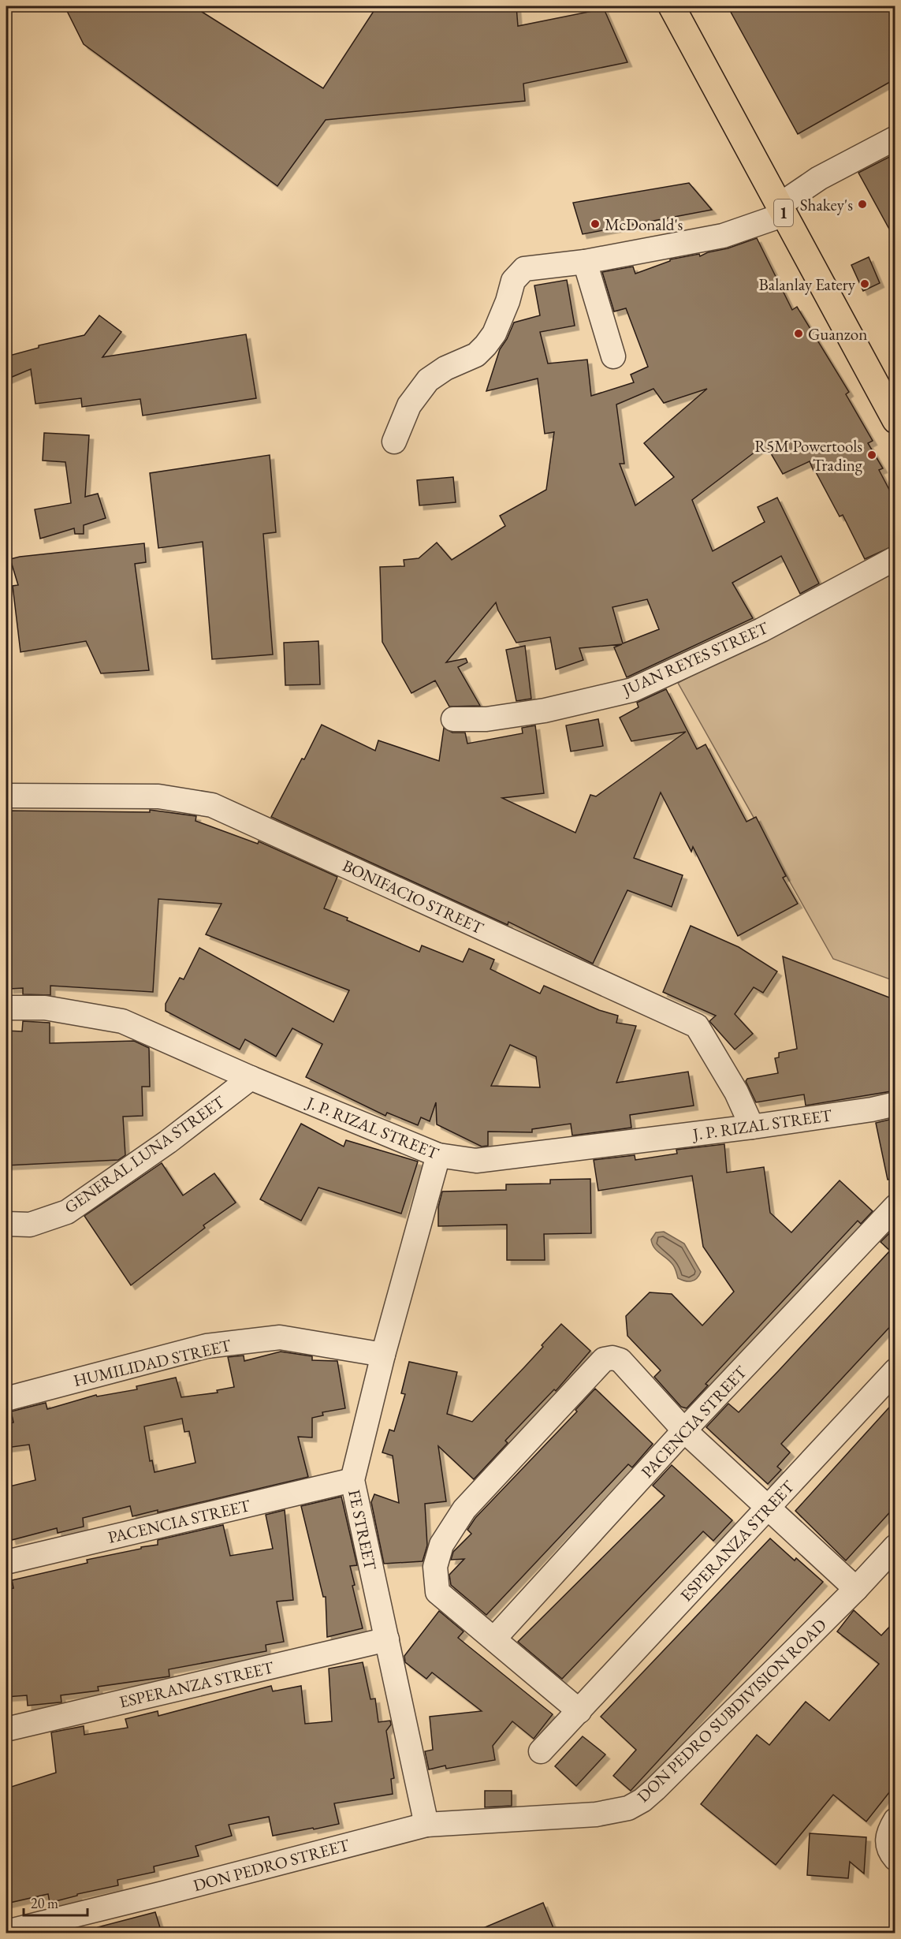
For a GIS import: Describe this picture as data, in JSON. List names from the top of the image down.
{
  "streets": {
    "highway": ["1"],
    "street": [
      "JUAN REYES STREET",
      "BONIFACIO STREET",
      "J. P. RIZAL STREET",
      "GENERAL LUNA STREET",
      "HUMILIDAD STREET",
      "PACENCIA STREET",
      "FE STREET",
      "ESPERANZA STREET",
      "DON PEDRO SUBDIVISION ROAD",
      "DON PEDRO STREET"
    ]
  },
  "crossings": [
    ["BONIFACIO STREET", "J. P. RIZAL STREET"],
    ["J. P. RIZAL STREET", "GENERAL LUNA STREET"],
    ["J. P. RIZAL STREET", "FE STREET"],
    ["HUMILIDAD STREET", "FE STREET"],
    ["PACENCIA STREET", "FE STREET"],
    ["FE STREET", "ESPERANZA STREET"],
    ["FE STREET", "DON PEDRO SUBDIVISION ROAD"],
    ["FE STREET", "DON PEDRO STREET"],
    ["DON PEDRO SUBDIVISION ROAD", "DON PEDRO STREET"]
  ],
  "places": [
    "Shakey's",
    "McDonald's",
    "Balanlay Eatery",
    "Guanzon",
    "R5M Powertools Trading"
  ],
  "scale_bar": "20 m"
}
